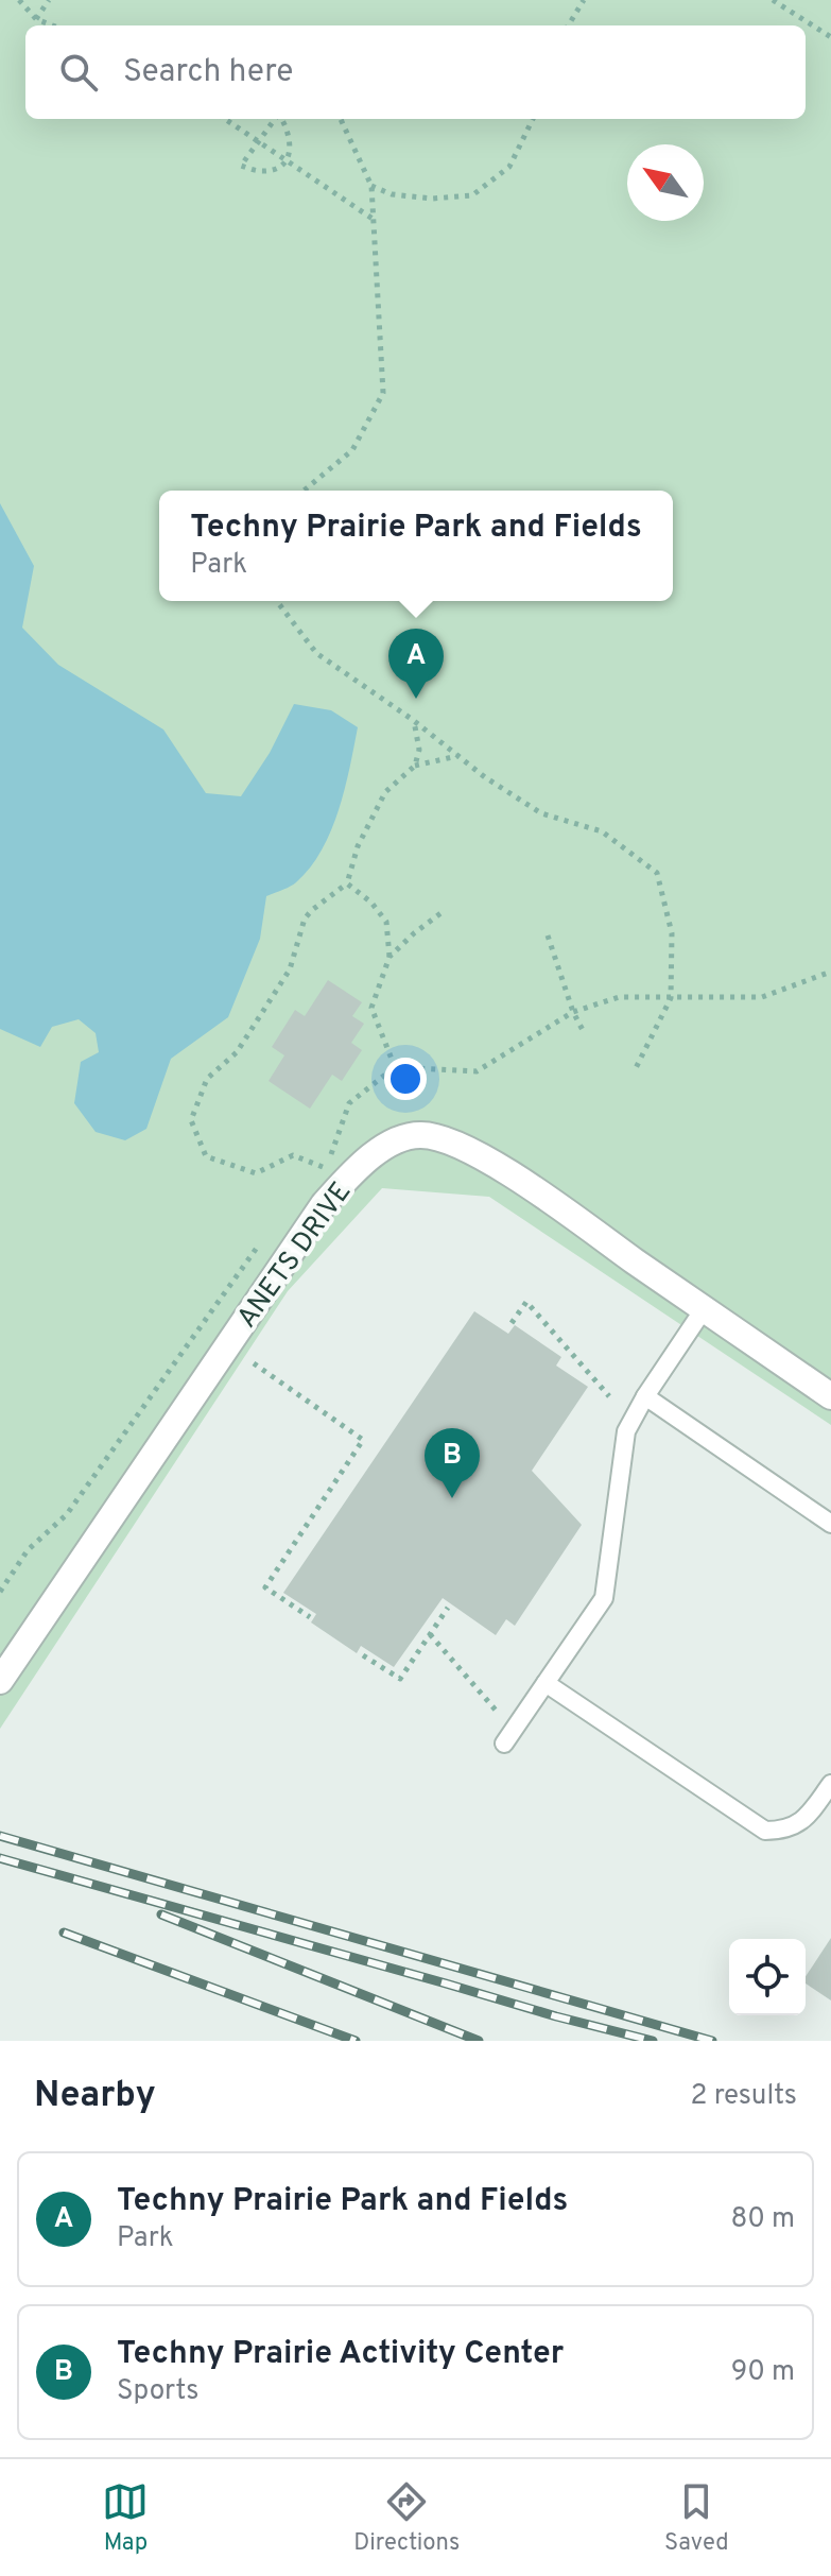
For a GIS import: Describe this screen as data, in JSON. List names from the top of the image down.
{
  "streets": {
    "street": ["ANETS DRIVE"]
  },
  "north": "top left",
  "page": {
    "search": "Search here",
    "popup": ["Techny Prairie Park and Fields", "Park"],
    "pins": ["A", "B"],
    "heading": ["Nearby", "2 results"],
    "list": [
      {
        "mark": "A",
        "name": "Techny Prairie Park and Fields",
        "note": "Park",
        "value": "80 m"
      },
      {
        "mark": "B",
        "name": "Techny Prairie Activity Center",
        "note": "Sports",
        "value": "90 m"
      }
    ],
    "nav": ["Map", "Directions", "Saved"]
  }
}
